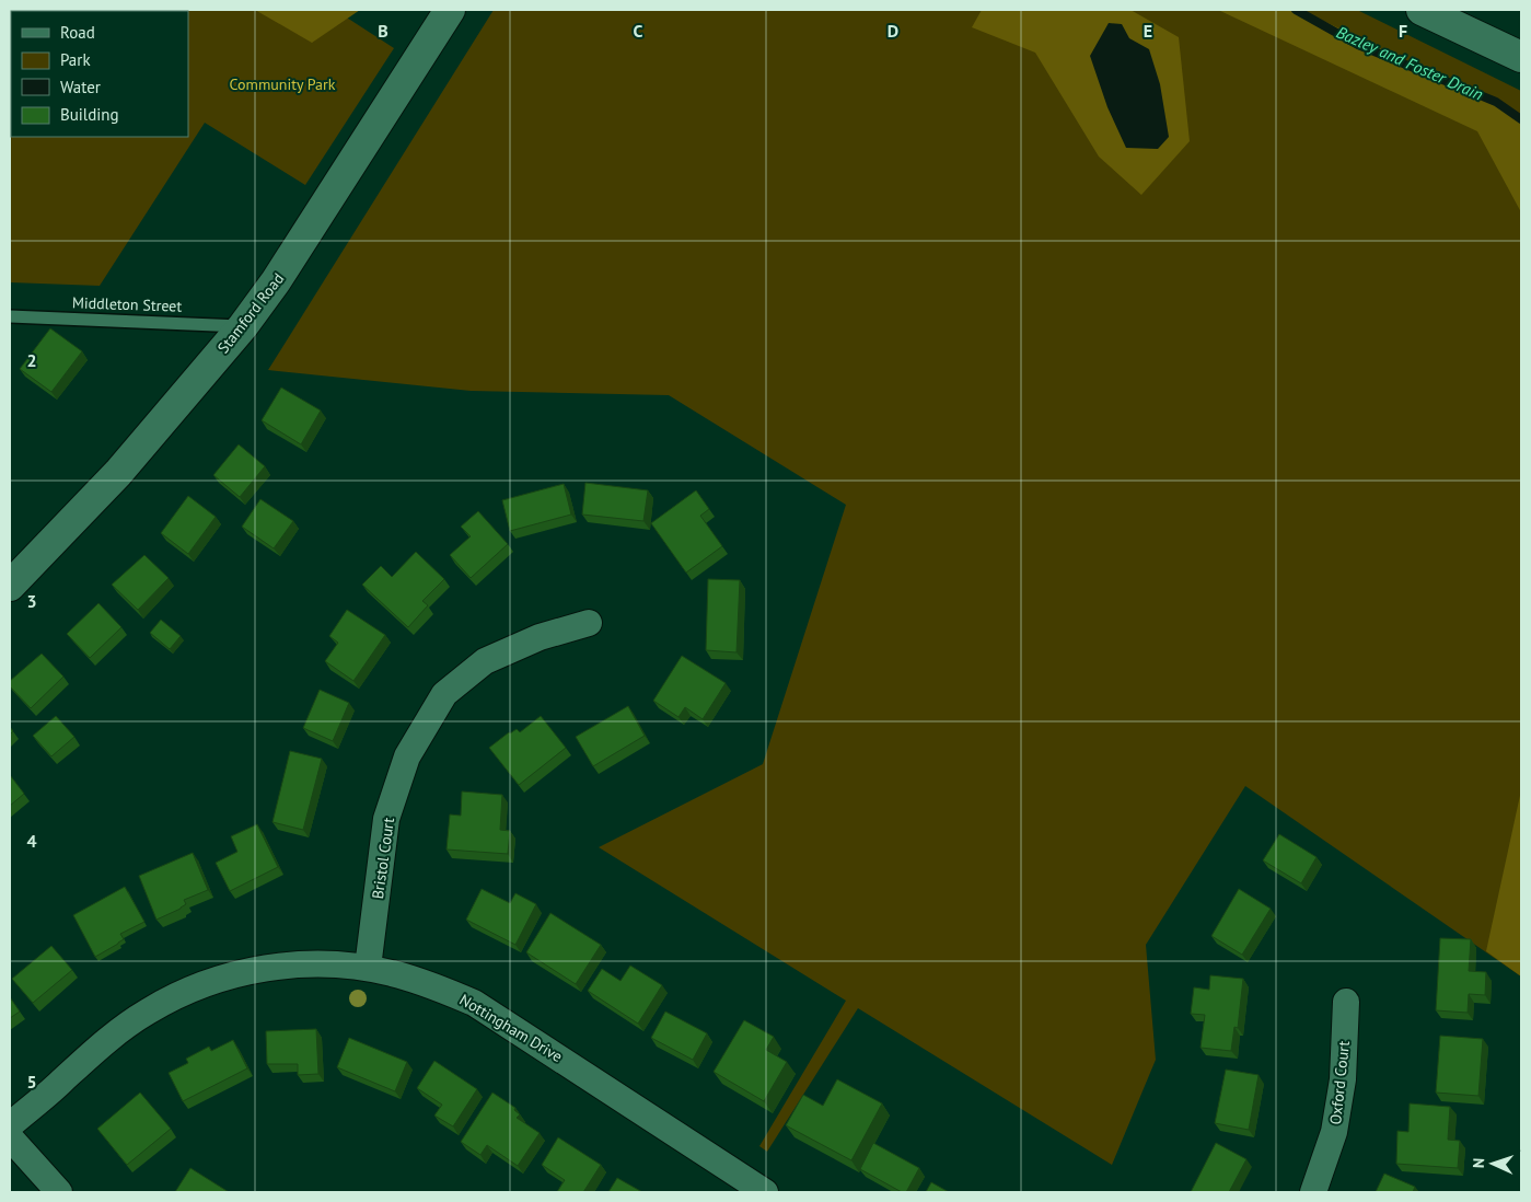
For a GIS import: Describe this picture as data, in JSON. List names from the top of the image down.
{
  "streets": {
    "street": [
      "Stamford Road",
      "Bristol Court",
      "Nottingham Drive",
      "Oxford Court"
    ],
    "lane": ["Middleton Street"]
  },
  "crossings": [
    ["Middleton Street", "Stamford Road"],
    ["Bristol Court", "Nottingham Drive"]
  ],
  "water": ["Bazley and Foster Drain"],
  "parks": ["Community Park"],
  "legend": [
    "Road",
    "Park",
    "Water",
    "Building"
  ],
  "north": "left",
  "grid": {
    "columns": [
      "B",
      "C",
      "D",
      "E",
      "F"
    ],
    "rows": [
      "2",
      "3",
      "4",
      "5"
    ]
  }
}
